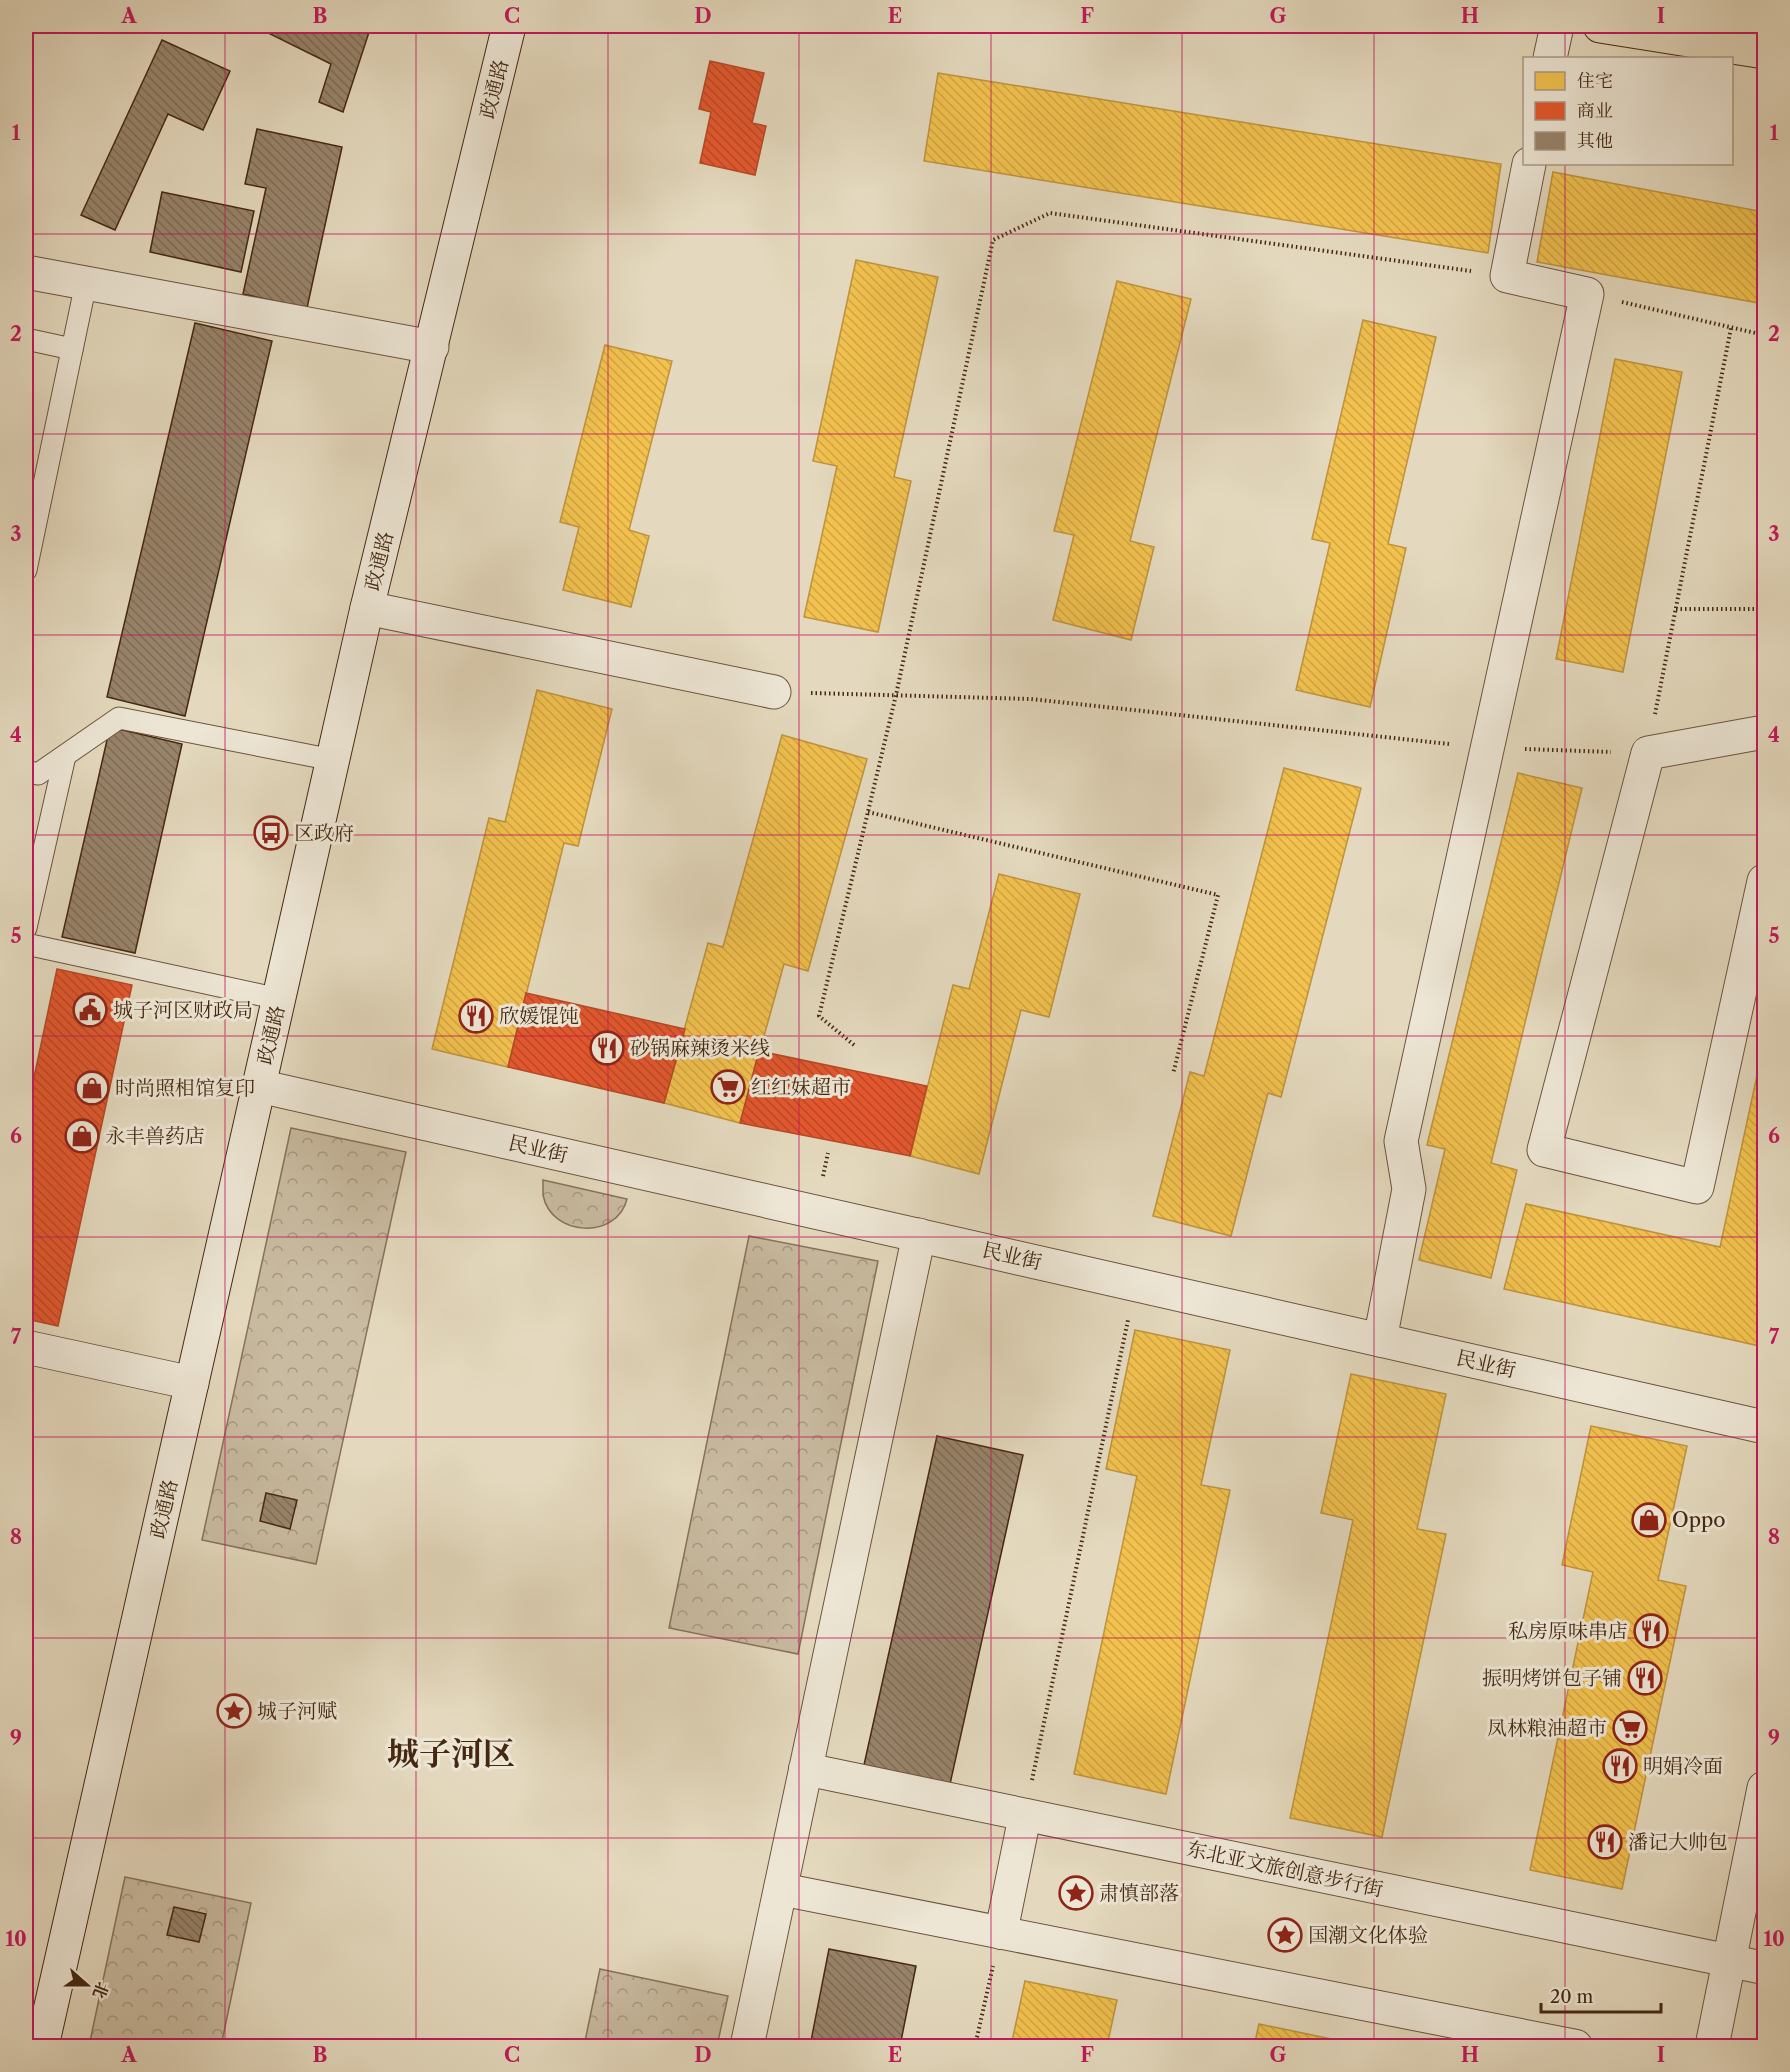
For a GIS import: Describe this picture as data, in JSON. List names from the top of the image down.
{
  "streets": {
    "street": ["政通路", "民业街", "东北亚文旅创意步行街"]
  },
  "crossings": [
    ["政通路", "民业街"]
  ],
  "districts": ["城子河区"],
  "places": {
    "bus stop": ["区政府"],
    "public building": ["城子河区财政局"],
    "restaurant": [
      "欣媛馄饨",
      "砂锅麻辣烫米线",
      "私房原味串店",
      "振明烤饼包子铺",
      "明娟冷面",
      "潘记大帅包"
    ],
    "supermarket": ["红红妹超市", "凤林粮油超市"],
    "shop": ["时尚照相馆复印", "永丰兽药店", "Oppo"],
    "place": ["城子河赋", "肃慎部落", "国潮文化体验"]
  },
  "legend": ["住宅", "商业", "其他"],
  "scale_bar": "20 m",
  "north": "right",
  "grid": {
    "columns": [
      "A",
      "B",
      "C",
      "D",
      "E",
      "F",
      "G",
      "H",
      "I"
    ],
    "rows": [
      "1",
      "2",
      "3",
      "4",
      "5",
      "6",
      "7",
      "8",
      "9",
      "10"
    ]
  }
}
